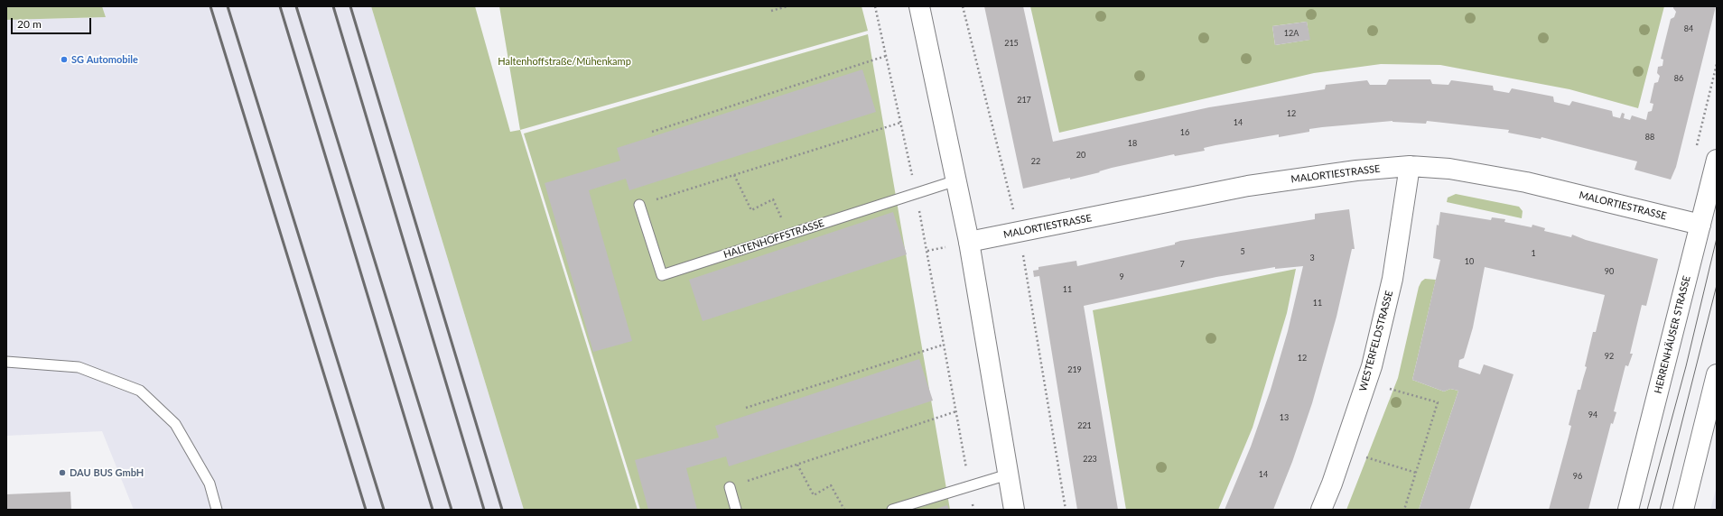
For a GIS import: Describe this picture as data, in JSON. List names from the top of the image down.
{
  "streets": {
    "street": ["MALORTIESTRASSE", "HERRENHÄUSER STRASSE", "WESTERFELDSTRASSE"],
    "lane": ["HALTENHOFFSTRASSE"]
  },
  "crossings": [
    ["MALORTIESTRASSE", "HERRENHÄUSER STRASSE"],
    ["MALORTIESTRASSE", "WESTERFELDSTRASSE"]
  ],
  "parks": ["Haltenhoffstraße/Mühenkamp"],
  "places": ["SG Automobile", "DAU BUS GmbH"],
  "house_numbers": [
    "84",
    "12A",
    "215",
    "86",
    "217",
    "12",
    "14",
    "16",
    "88",
    "18",
    "20",
    "22",
    "5",
    "1",
    "3",
    "10",
    "7",
    "90",
    "9",
    "11",
    "11",
    "92",
    "12",
    "219",
    "94",
    "13",
    "221",
    "223",
    "14",
    "96"
  ],
  "scale_bar": "20 m"
}
